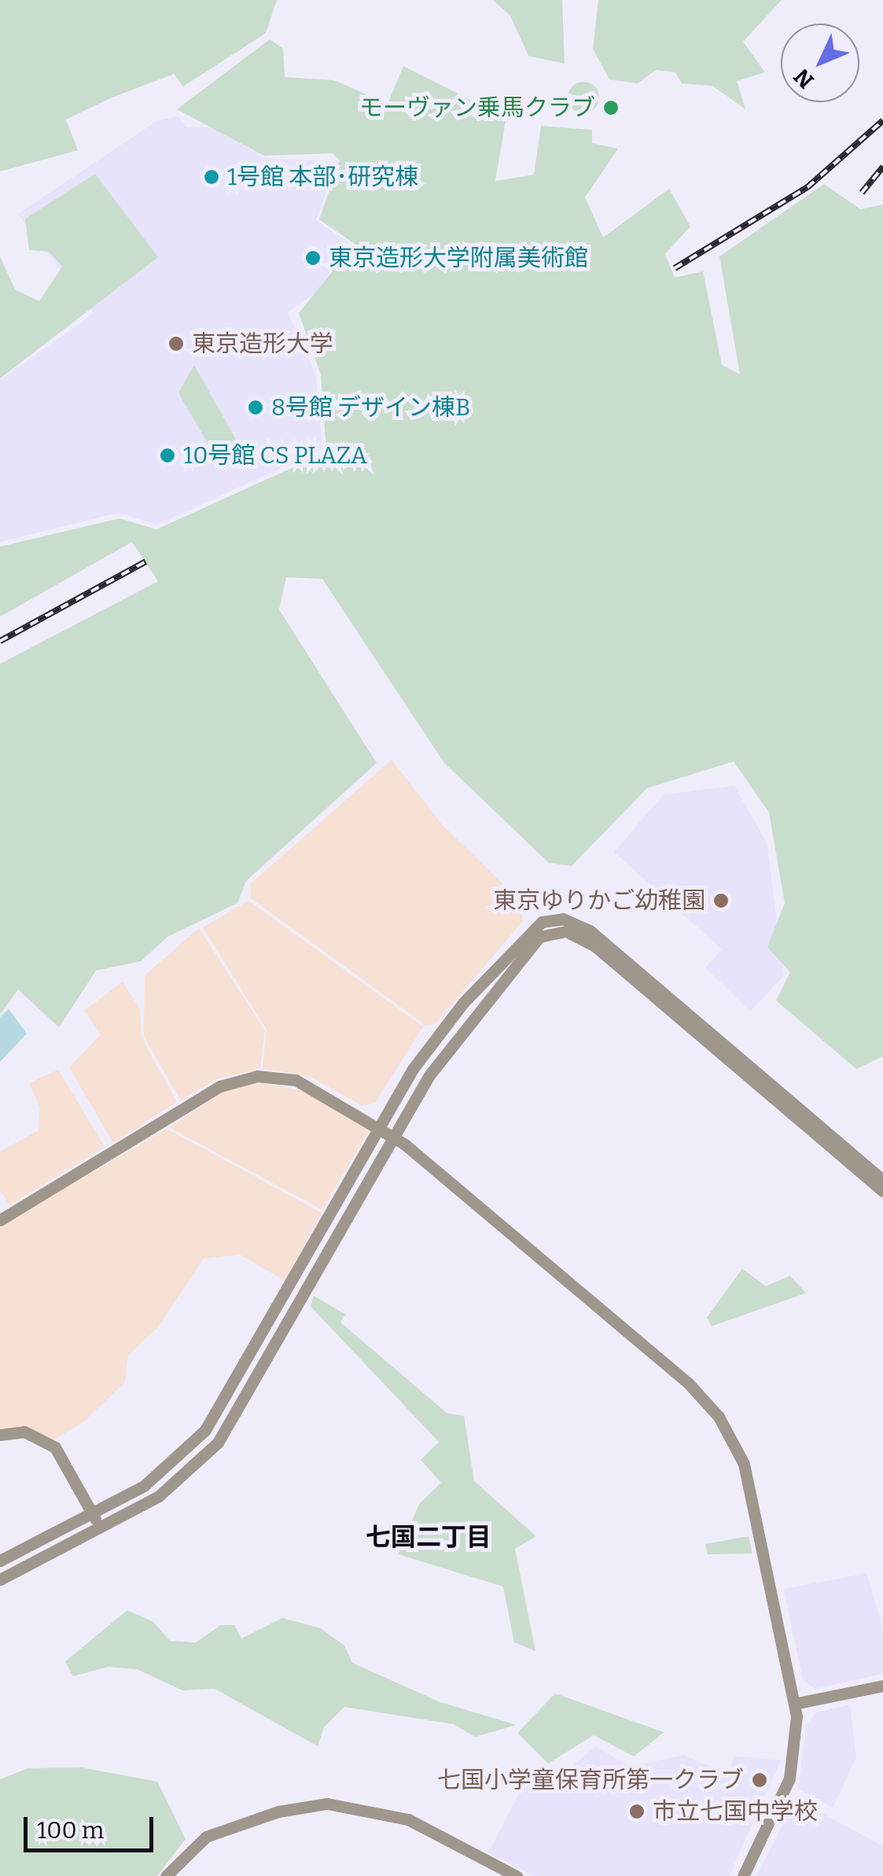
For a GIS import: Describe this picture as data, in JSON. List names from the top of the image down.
{
  "districts": ["七国二丁目"],
  "places": [
    "モーヴァン乗馬クラブ",
    "1号館 本部･研究棟",
    "東京造形大学附属美術館",
    "東京造形大学",
    "8号館 デザイン棟B",
    "10号館 CS PLAZA",
    "東京ゆりかご幼稚園",
    "七国小学童保育所第一クラブ",
    "市立七国中学校"
  ],
  "scale_bar": "100 m",
  "north": "bottom left"
}
